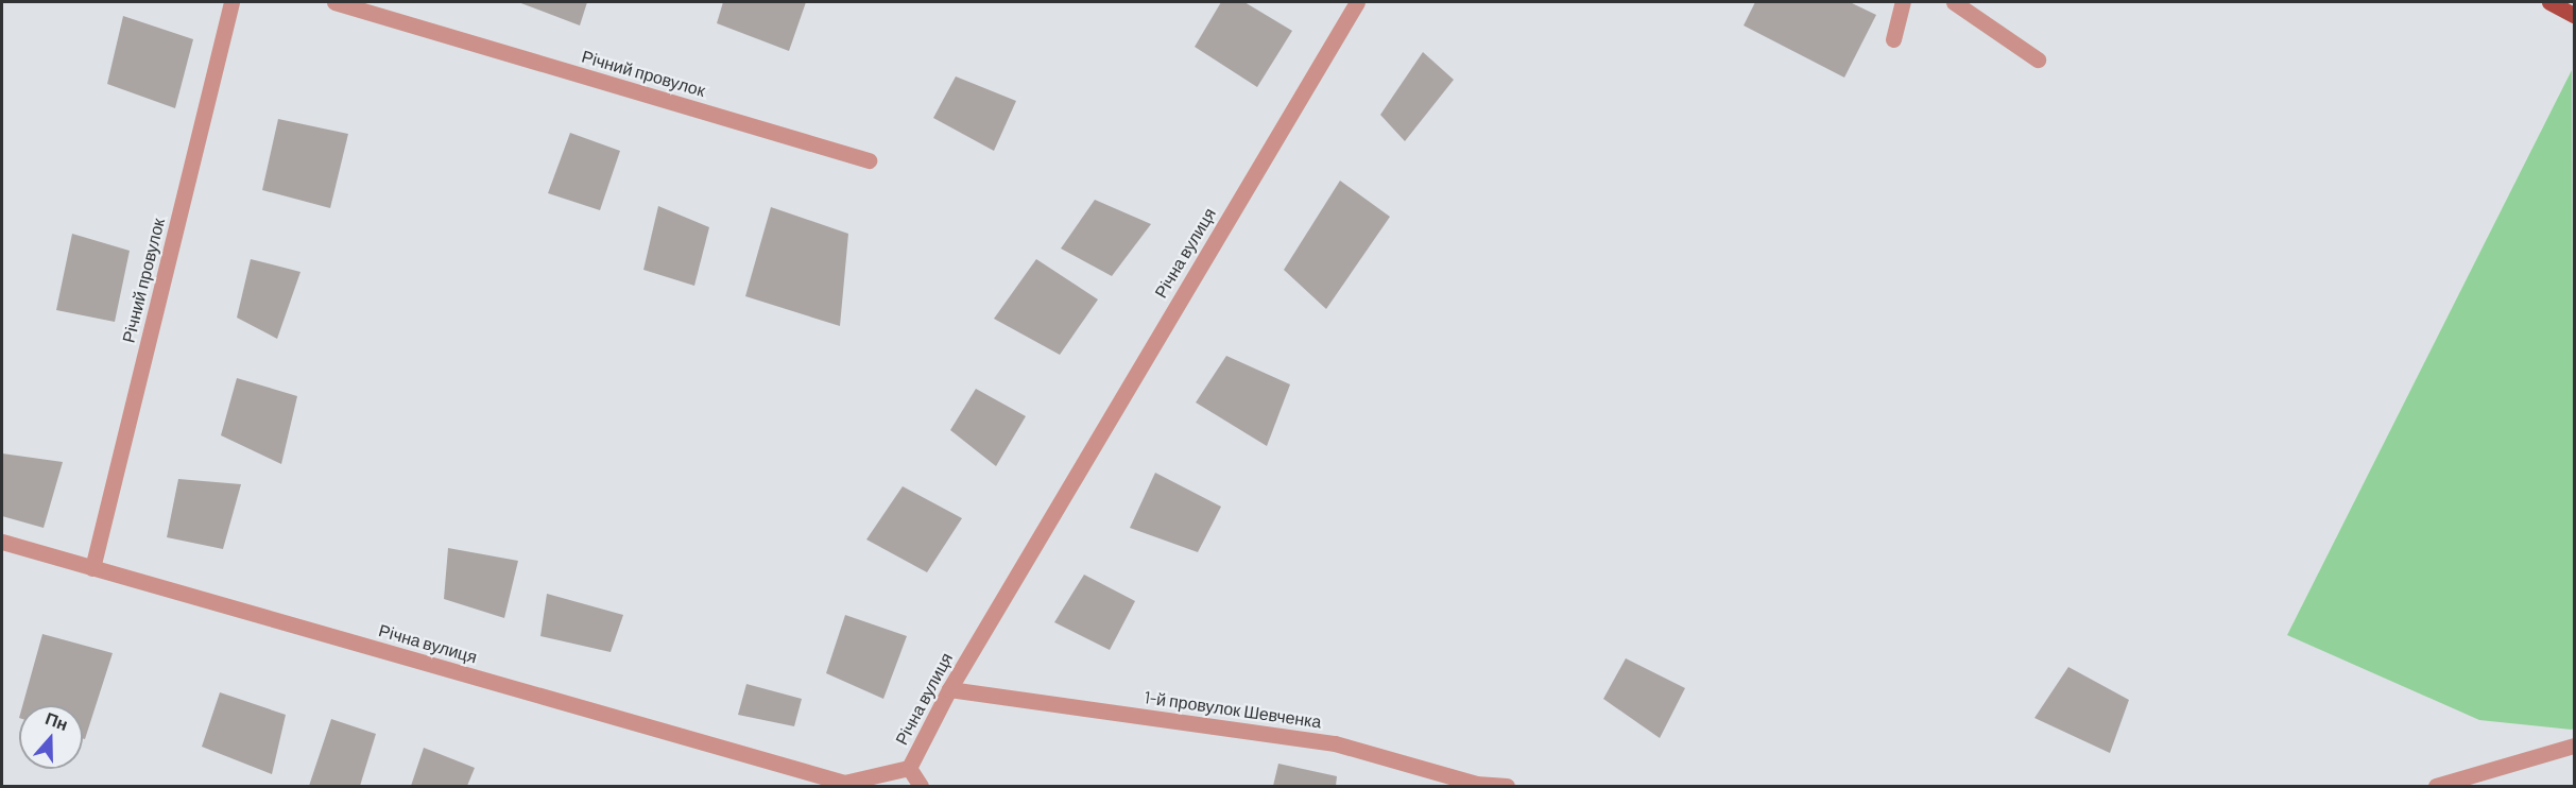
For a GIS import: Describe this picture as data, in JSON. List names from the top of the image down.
{
  "streets": {
    "street": ["Річний провулок", "Річна вулиця", "1-й провулок Шевченка"]
  },
  "crossings": [
    ["Річний провулок", "Річна вулиця"],
    ["Річна вулиця", "1-й провулок Шевченка"]
  ],
  "north": "top"
}
